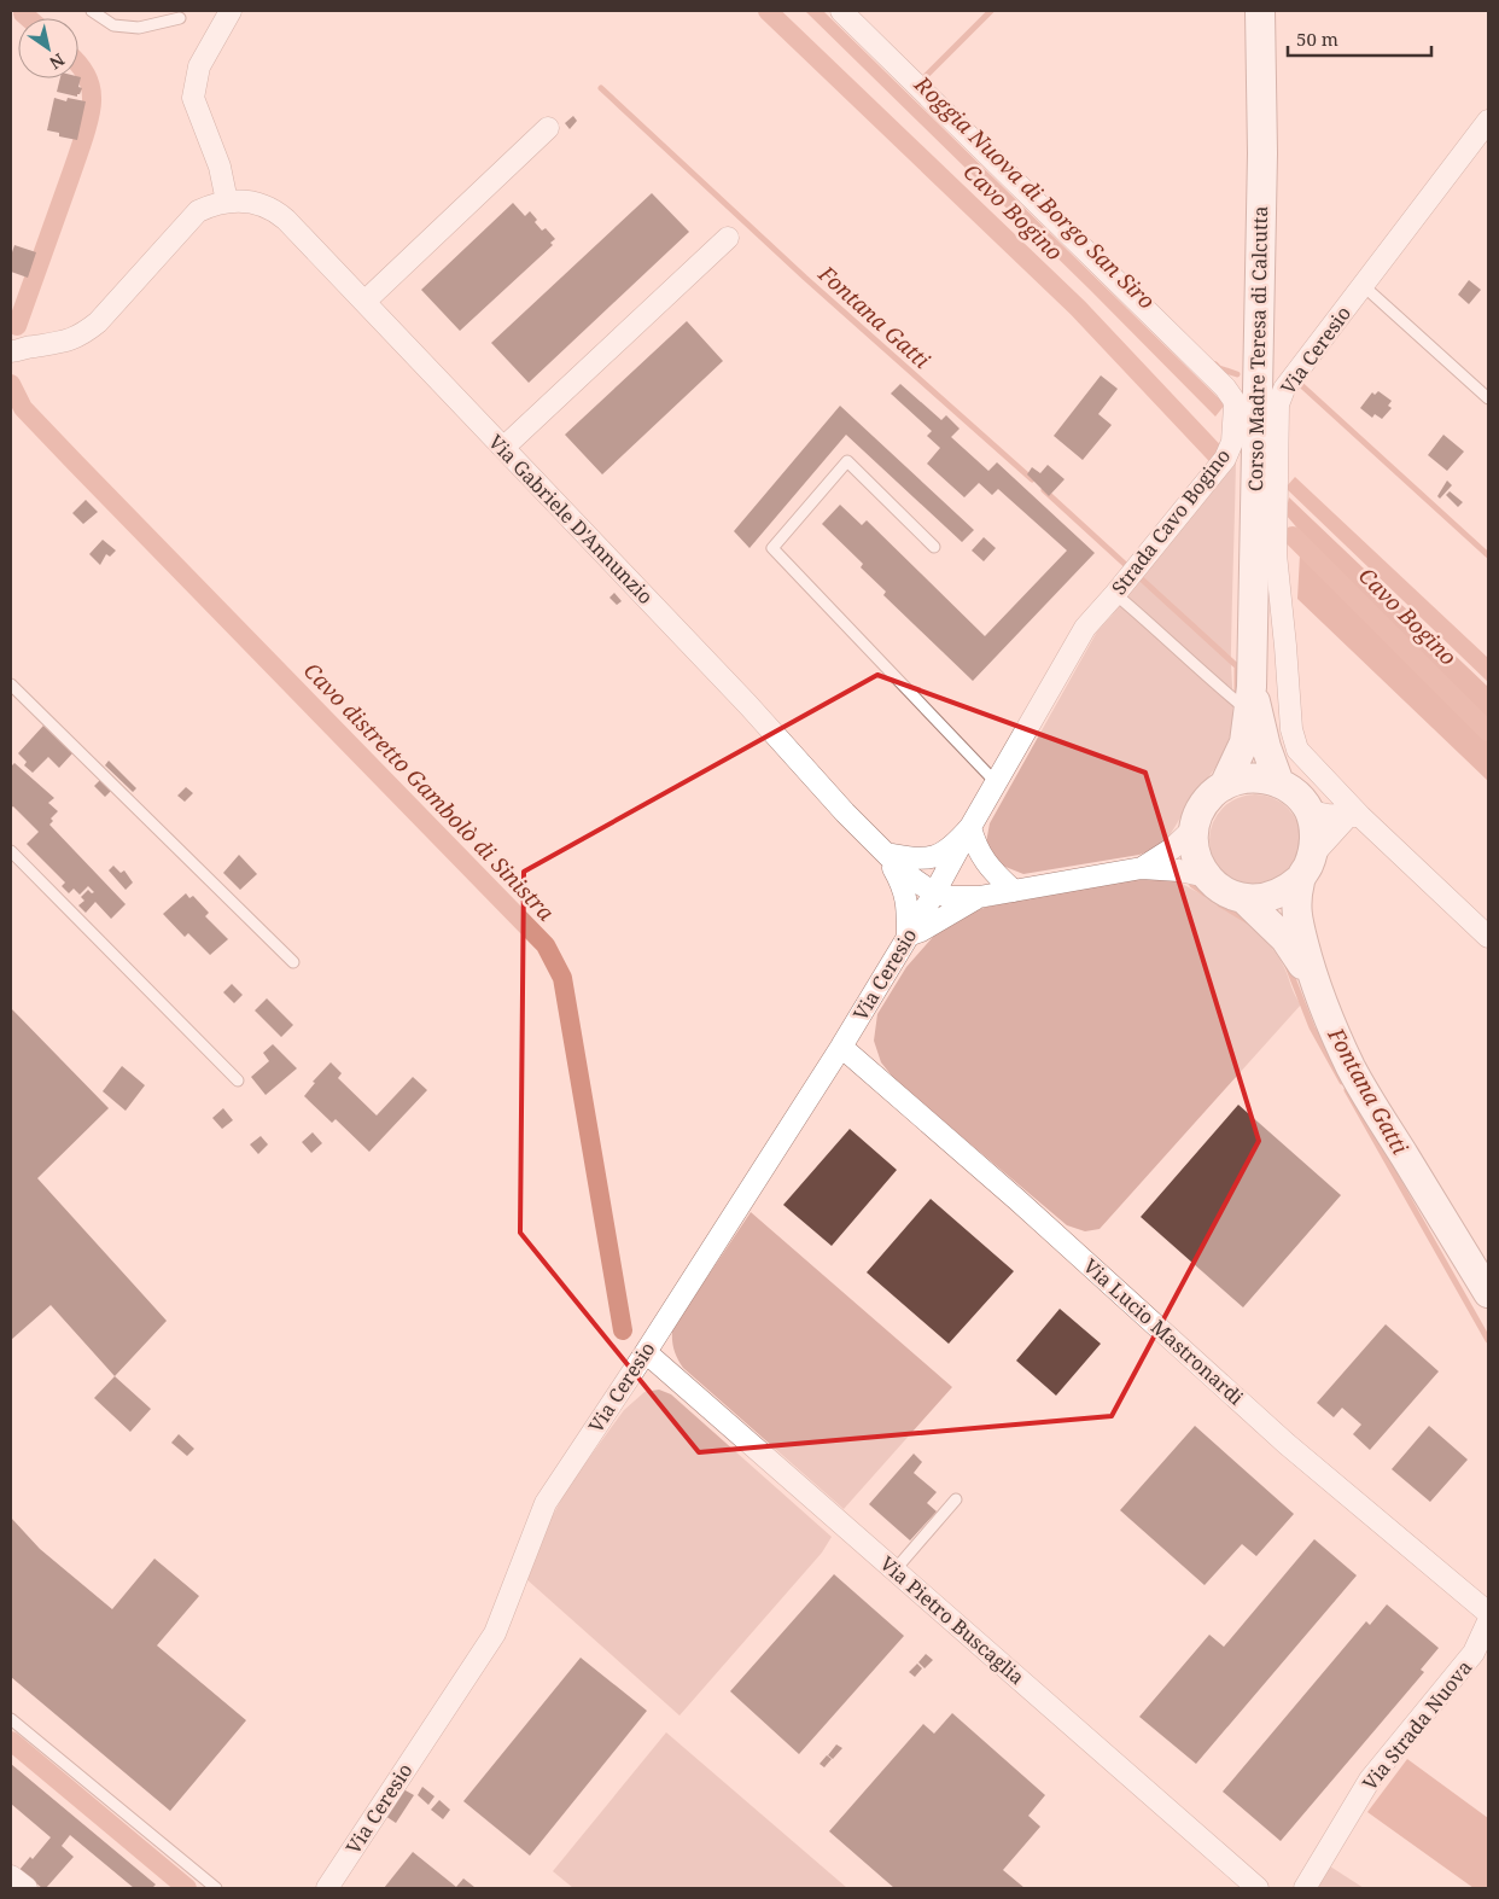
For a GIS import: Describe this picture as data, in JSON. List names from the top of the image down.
{
  "streets": {
    "main road": ["Corso Madre Teresa di Calcutta"],
    "street": [
      "Via Ceresio",
      "Via Gabriele D'Annunzio",
      "Strada Cavo Bogino",
      "Via Lucio Mastronardi",
      "Via Pietro Buscaglia",
      "Via Strada Nuova"
    ]
  },
  "crossings": [
    ["Corso Madre Teresa di Calcutta", "Via Gabriele D'Annunzio"],
    ["Via Ceresio", "Via Gabriele D'Annunzio"],
    ["Via Ceresio", "Strada Cavo Bogino"],
    ["Via Ceresio", "Via Lucio Mastronardi"],
    ["Via Ceresio", "Via Pietro Buscaglia"],
    ["Via Gabriele D'Annunzio", "Strada Cavo Bogino"]
  ],
  "water": [
    "Roggia Nuova di Borgo San Siro",
    "Cavo Bogino",
    "Fontana Gatti",
    "Cavo distretto Gambolò di Sinistra"
  ],
  "scale_bar": "50 m",
  "north": "bottom right"
}
